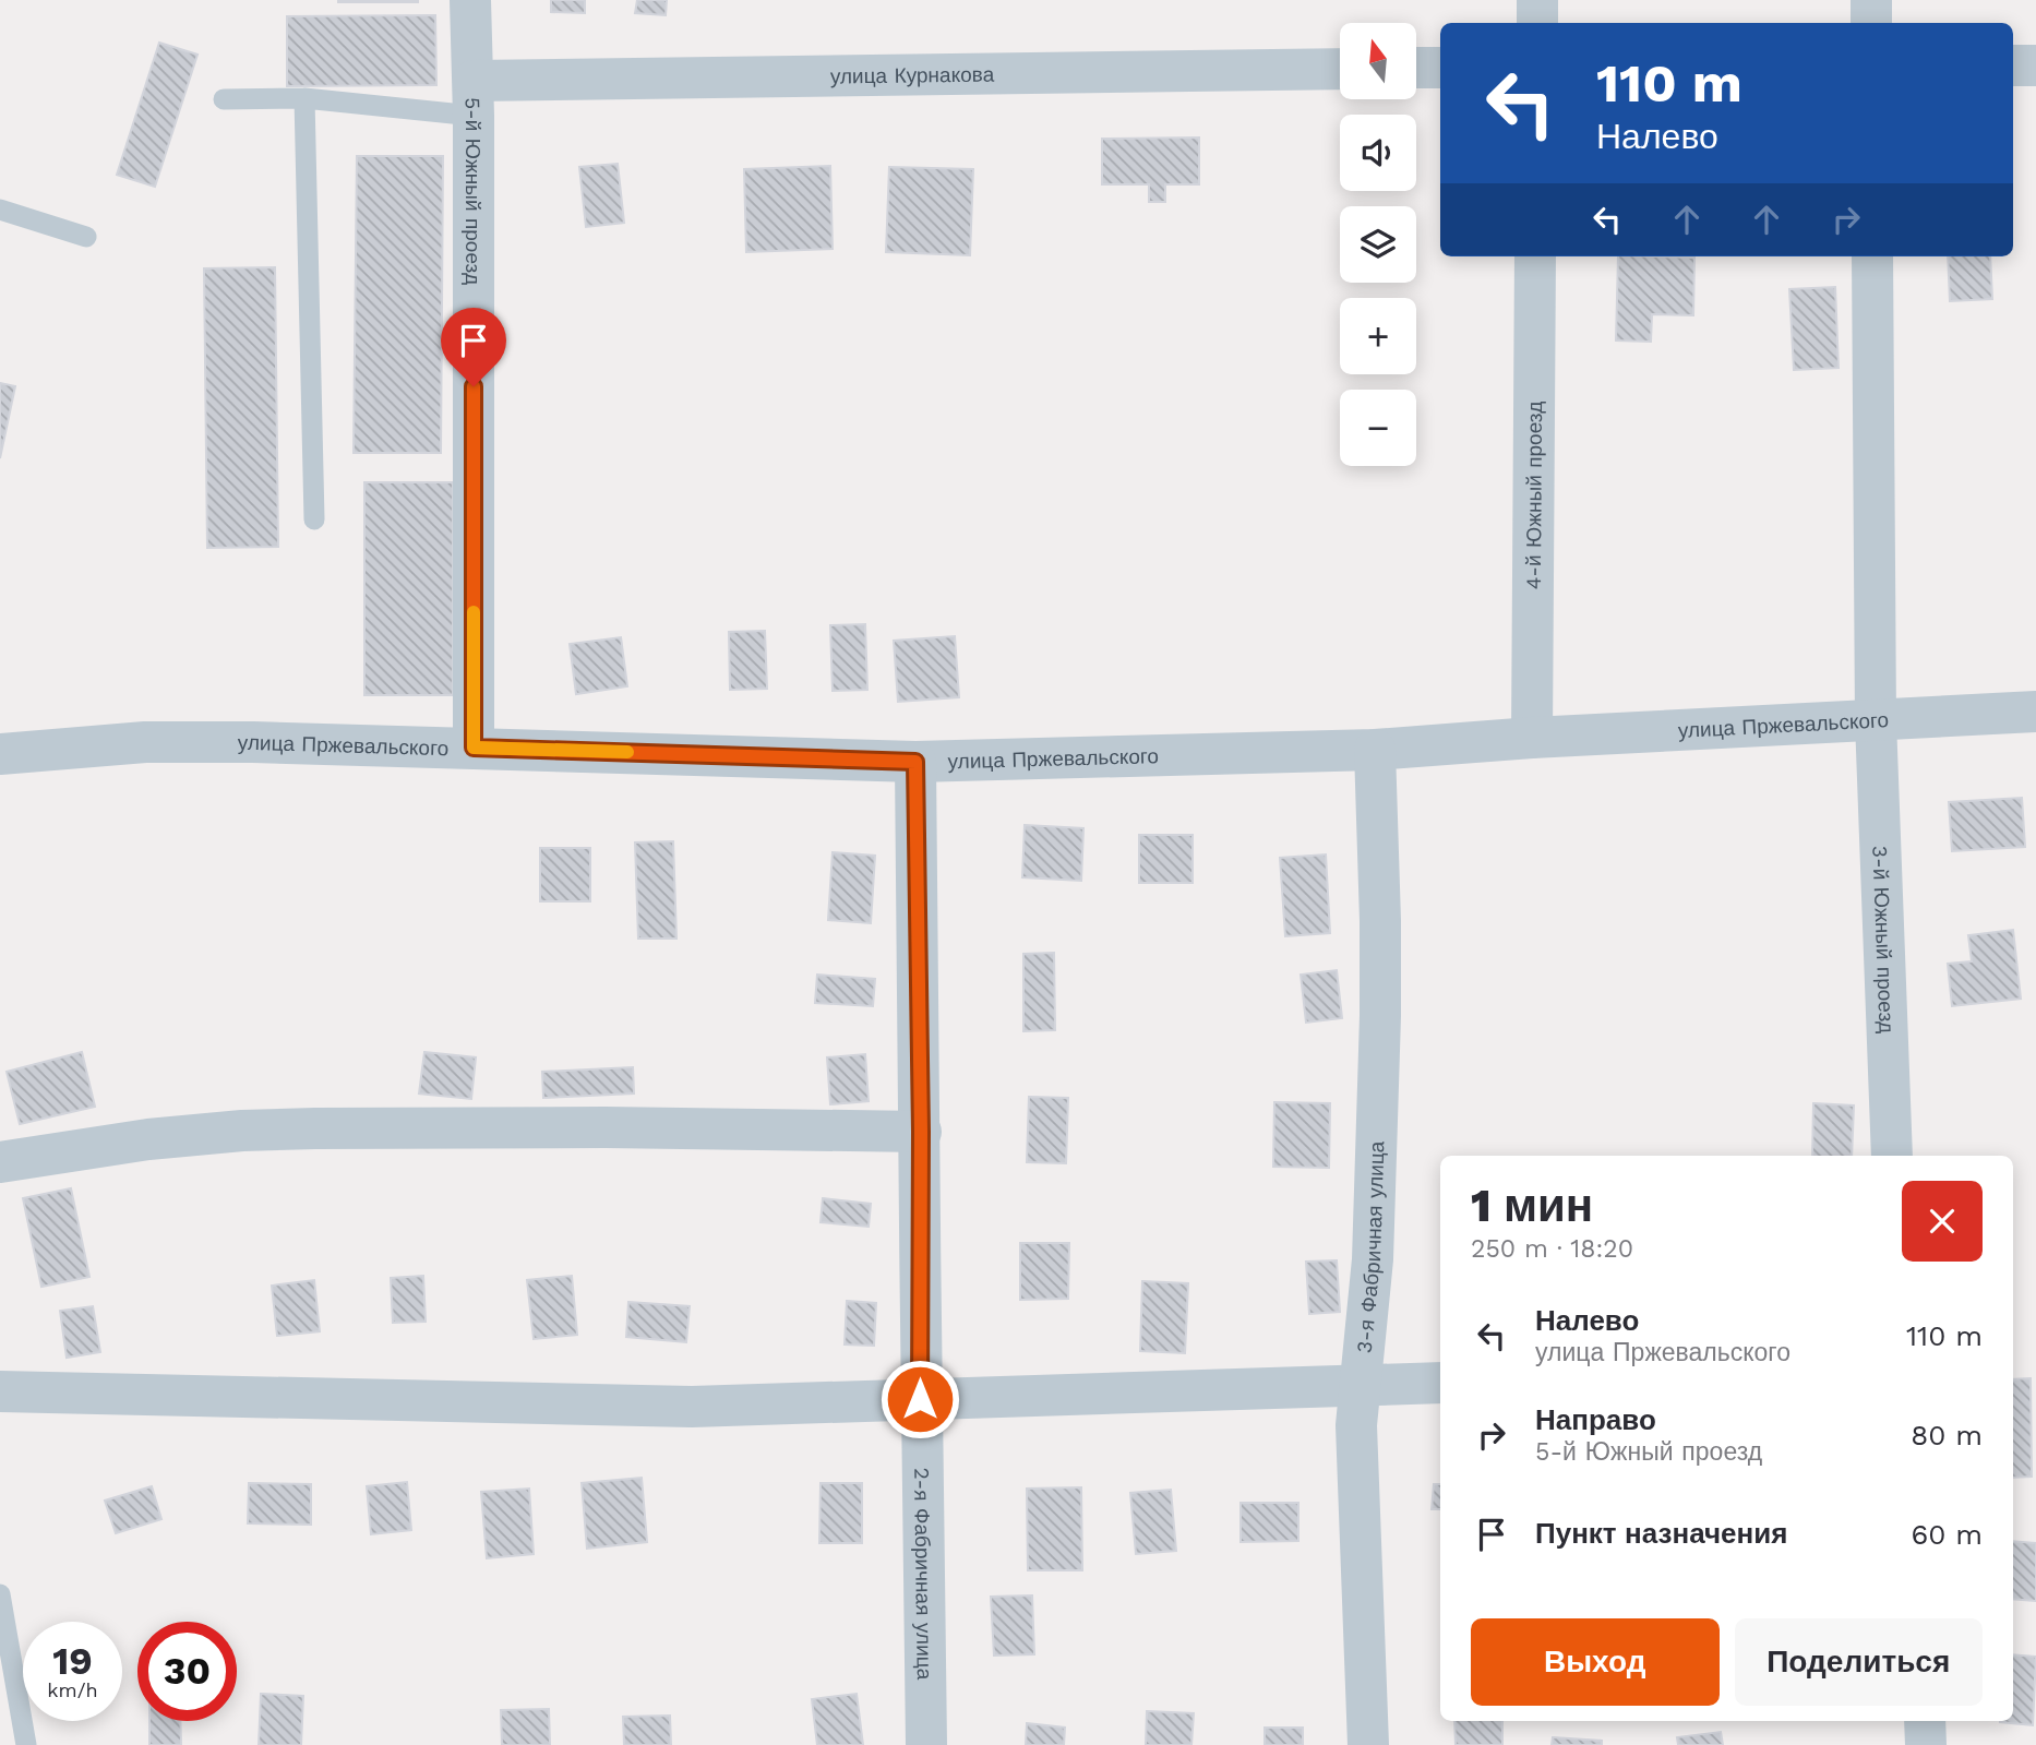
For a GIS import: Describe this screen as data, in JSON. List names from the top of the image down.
{
  "streets": {
    "street": [
      "улица Курнакова",
      "5-й Южный проезд",
      "4-й Южный проезд",
      "улица Пржевальского",
      "3-й Южный проезд",
      "3-я Фабричная улица",
      "2-я Фабричная улица"
    ]
  },
  "crossings": [
    ["улица Курнакова", "5-й Южный проезд"],
    ["5-й Южный проезд", "улица Пржевальского"],
    ["4-й Южный проезд", "улица Пржевальского"],
    ["улица Пржевальского", "3-й Южный проезд"],
    ["улица Пржевальского", "3-я Фабричная улица"],
    ["улица Пржевальского", "2-я Фабричная улица"]
  ],
  "north": "top",
  "page": {
    "map_buttons": ["+", "−"],
    "turn": ["110 m", "Налево"],
    "heading": ["1 мин", "250 m · 18:20"],
    "list": [
      {
        "name": "Налево",
        "note": "улица Пржевальского",
        "value": "110 m"
      },
      {
        "name": "Направо",
        "note": "5-й Южный проезд",
        "value": "80 m"
      },
      {
        "name": "Пункт назначения",
        "value": "60 m"
      }
    ],
    "buttons": ["Выход", "Поделиться"],
    "speed": "19 km/h",
    "limit": "30"
  }
}
